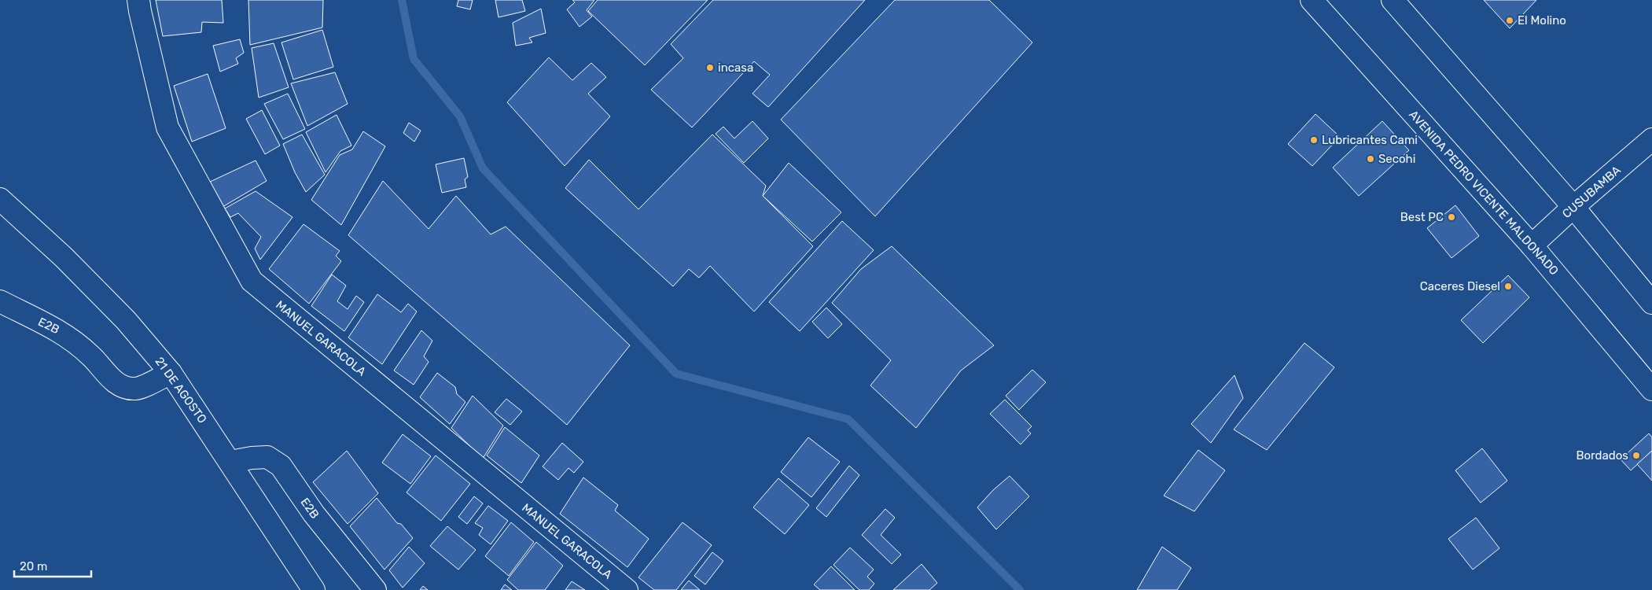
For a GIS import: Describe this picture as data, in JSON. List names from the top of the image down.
{
  "streets": {
    "street": [
      "CUSUBAMBA",
      "AVENIDA PEDRO VICENTE MALDONADO",
      "E2B",
      "MANUEL GARACOLA",
      "21 DE AGOSTO"
    ]
  },
  "crossings": [
    ["CUSUBAMBA", "AVENIDA PEDRO VICENTE MALDONADO"],
    ["E2B", "21 DE AGOSTO"]
  ],
  "places": [
    "El Molino",
    "incasa",
    "Lubricantes Cami",
    "Secohi",
    "Best PC",
    "Caceres Diesel",
    "Bordados"
  ],
  "scale_bar": "20 m"
}
